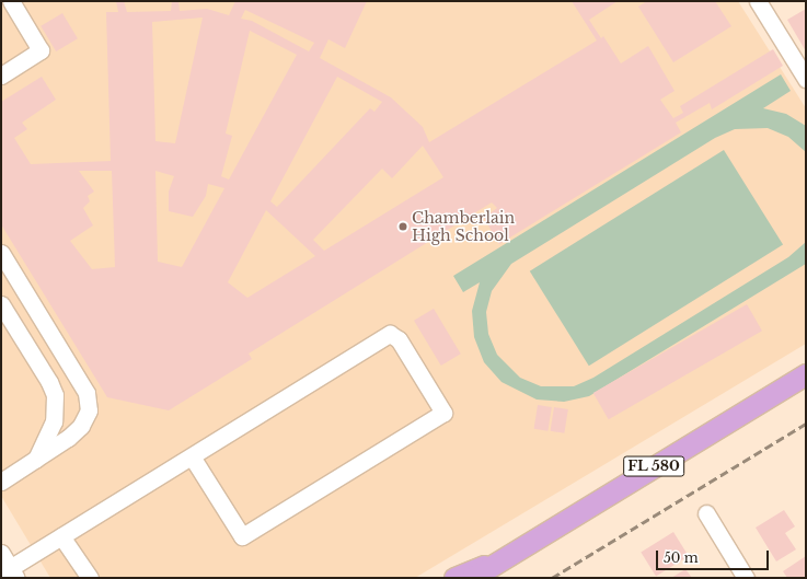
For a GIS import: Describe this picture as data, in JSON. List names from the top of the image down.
{
  "streets": {
    "main road": ["FL 580"]
  },
  "places": ["Chamberlain High School"],
  "scale_bar": "50 m"
}
